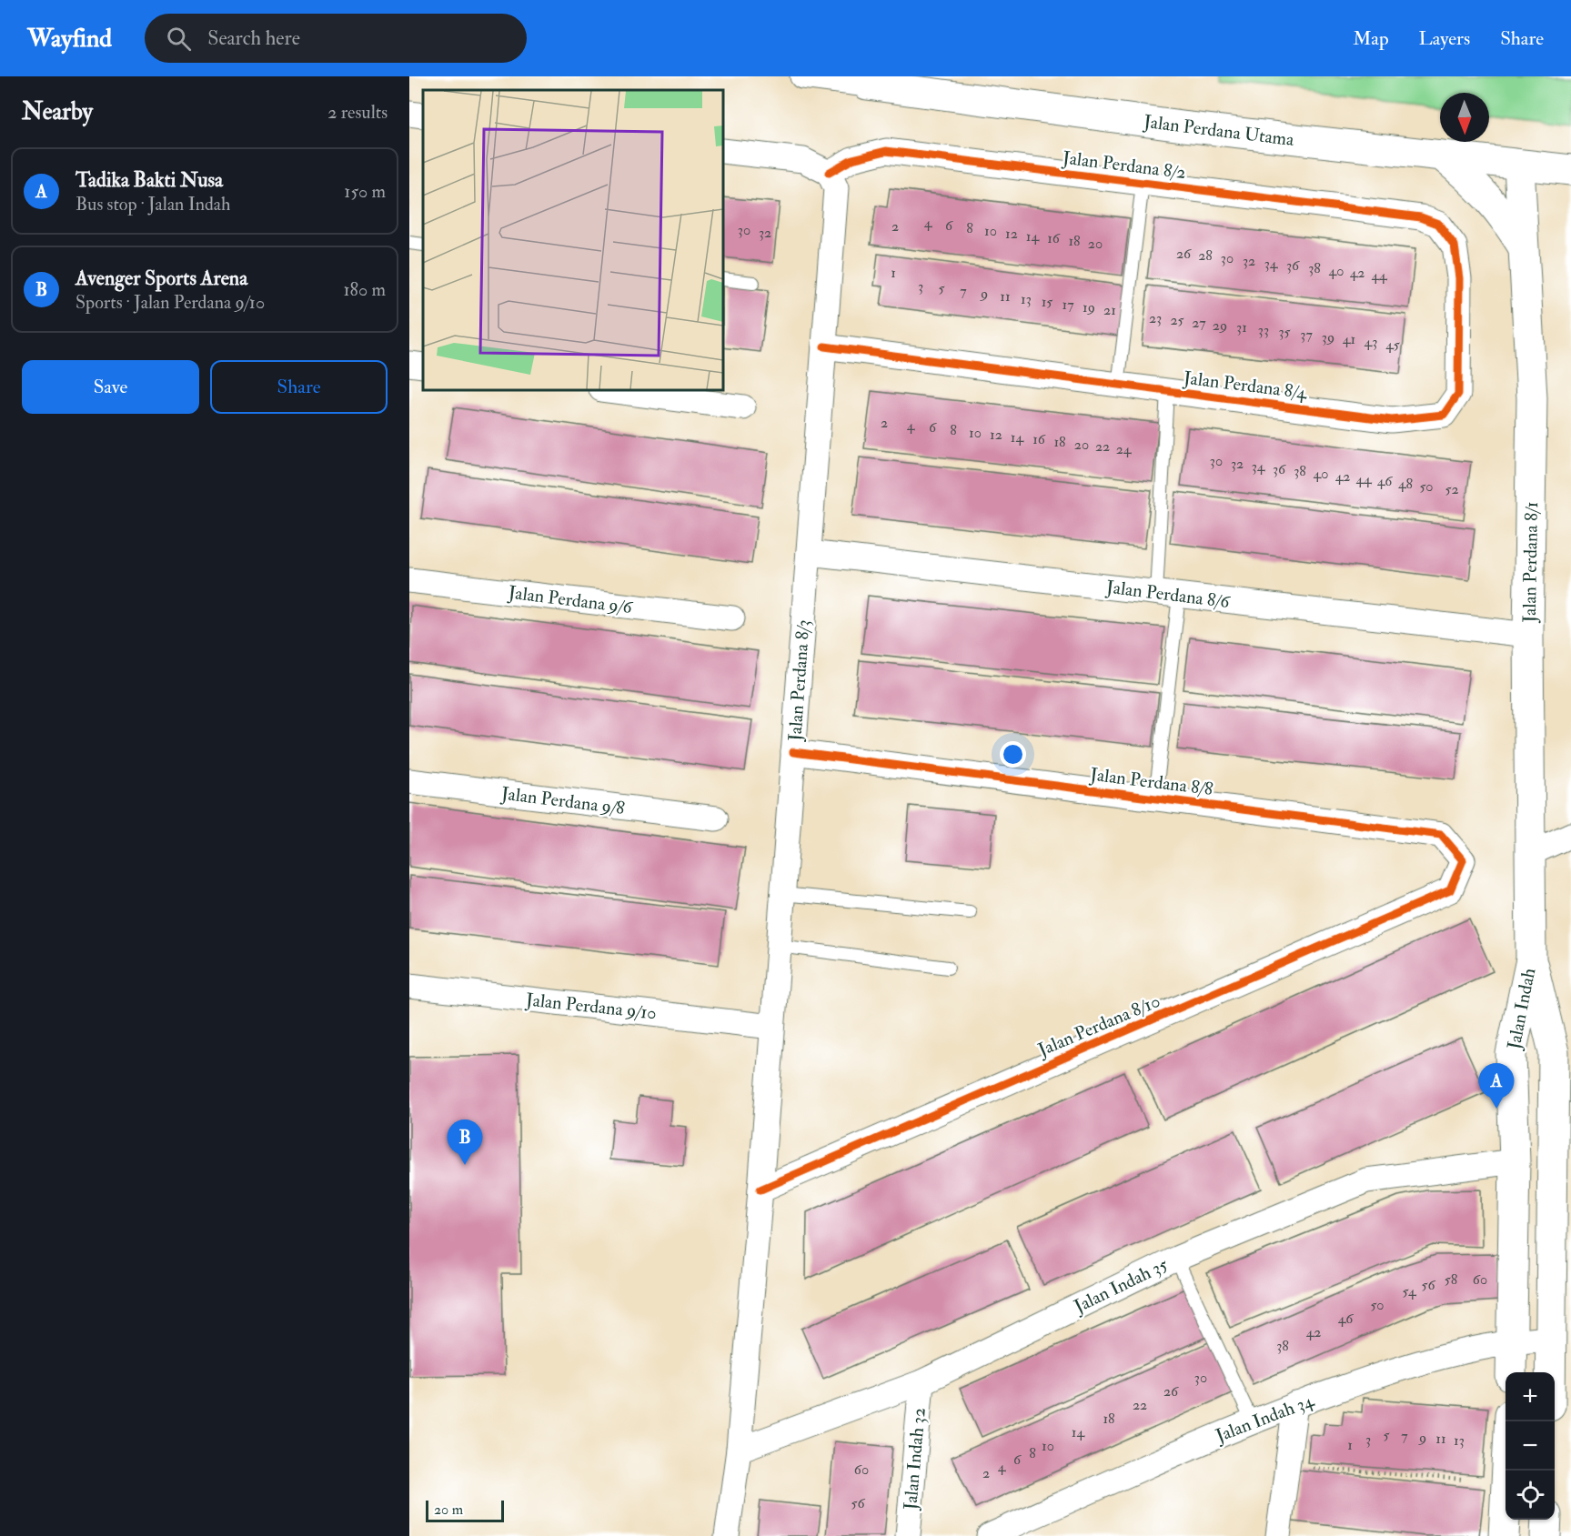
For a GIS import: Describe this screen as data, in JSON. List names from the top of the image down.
{
  "streets": {
    "street": [
      "Jalan Perdana Utama",
      "Jalan Perdana 8/2",
      "Jalan Perdana 8/4",
      "Jalan Perdana 8/1",
      "Jalan Perdana 8/6",
      "Jalan Perdana 9/6",
      "Jalan Perdana 8/3",
      "Jalan Perdana 8/8",
      "Jalan Perdana 9/8",
      "Jalan Perdana 9/10",
      "Jalan Indah",
      "Jalan Perdana 8/10",
      "Jalan Indah 35",
      "Jalan Indah 34",
      "Jalan Indah 32"
    ]
  },
  "crossings": [
    ["Jalan Perdana Utama", "Jalan Perdana 8/1"],
    ["Jalan Perdana 8/2", "Jalan Perdana 8/4"],
    ["Jalan Perdana 8/2", "Jalan Perdana 8/3"],
    ["Jalan Perdana 8/4", "Jalan Perdana 8/3"],
    ["Jalan Perdana 8/1", "Jalan Perdana 8/6"],
    ["Jalan Perdana 8/1", "Jalan Indah"],
    ["Jalan Perdana 8/6", "Jalan Perdana 8/3"],
    ["Jalan Perdana 8/3", "Jalan Perdana 8/8"],
    ["Jalan Perdana 8/3", "Jalan Perdana 9/10"],
    ["Jalan Perdana 8/3", "Jalan Perdana 8/10"],
    ["Jalan Perdana 8/8", "Jalan Perdana 8/10"],
    ["Jalan Indah", "Jalan Indah 35"],
    ["Jalan Indah", "Jalan Indah 34"],
    ["Jalan Indah 35", "Jalan Indah 32"]
  ],
  "house_numbers": [
    "4",
    "6",
    "2",
    "8",
    "30",
    "10",
    "32",
    "12",
    "14",
    "16",
    "18",
    "20",
    "26",
    "28",
    "30",
    "32",
    "34",
    "36",
    "38",
    "40",
    "1",
    "42",
    "44",
    "3",
    "5",
    "7",
    "9",
    "11",
    "13",
    "15",
    "17",
    "19",
    "21",
    "23",
    "25",
    "27",
    "29",
    "31",
    "33",
    "35",
    "37",
    "39",
    "41",
    "43",
    "45",
    "2",
    "4",
    "6",
    "8",
    "10",
    "12",
    "14",
    "16",
    "18",
    "20",
    "22",
    "24",
    "30",
    "32",
    "34",
    "36",
    "38",
    "40",
    "42",
    "44",
    "46",
    "48",
    "50",
    "52",
    "58",
    "60",
    "56",
    "54",
    "50",
    "46",
    "42",
    "38",
    "30",
    "26",
    "22",
    "18",
    "14",
    "5",
    "7",
    "9",
    "11",
    "3",
    "13",
    "1",
    "10",
    "8",
    "6",
    "4",
    "60",
    "2",
    "56"
  ],
  "scale_bar": "20 m",
  "north": "bottom",
  "page": {
    "header": "Wayfind",
    "search": "Search here",
    "nav": ["Map", "Layers", "Share"],
    "heading": ["Nearby", "2 results"],
    "list": [
      {
        "mark": "A",
        "name": "Tadika Bakti Nusa",
        "note": "Bus stop · Jalan Indah",
        "value": "150 m"
      },
      {
        "mark": "B",
        "name": "Avenger Sports Arena",
        "note": "Sports · Jalan Perdana 9/10",
        "value": "180 m"
      }
    ],
    "buttons": ["Save", "Share"],
    "pins": ["A", "B"],
    "map_buttons": ["+", "−"],
    "scale": "20 m"
  }
}
